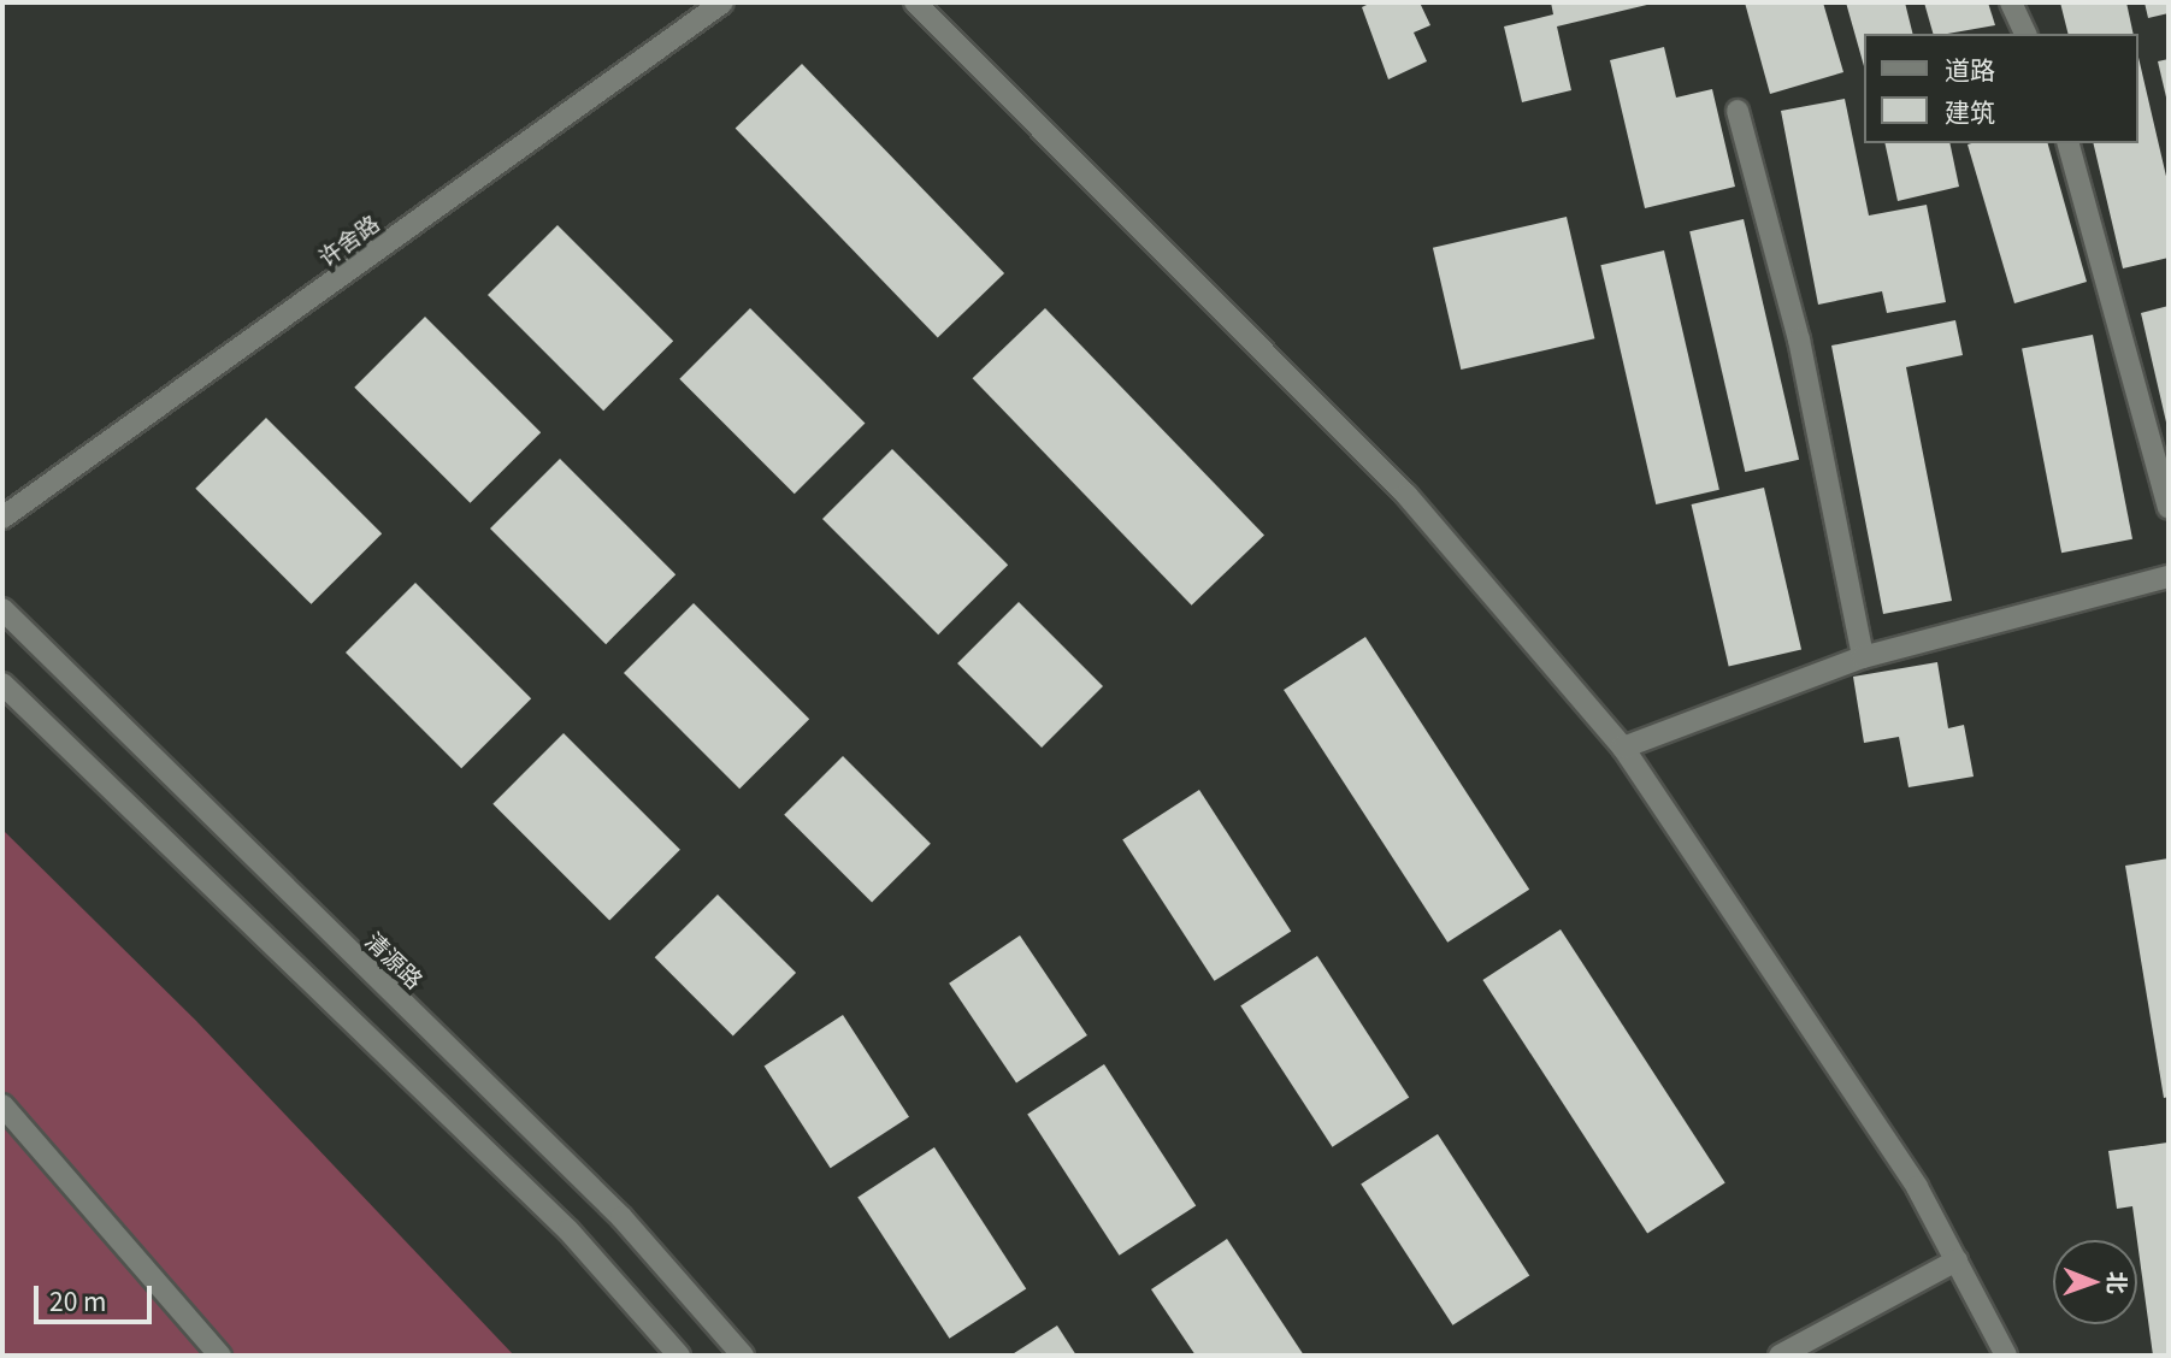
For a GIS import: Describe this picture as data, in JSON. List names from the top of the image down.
{
  "streets": {
    "street": ["许舍路", "清源路"]
  },
  "legend": ["道路", "建筑"],
  "scale_bar": "20 m",
  "north": "right"
}
